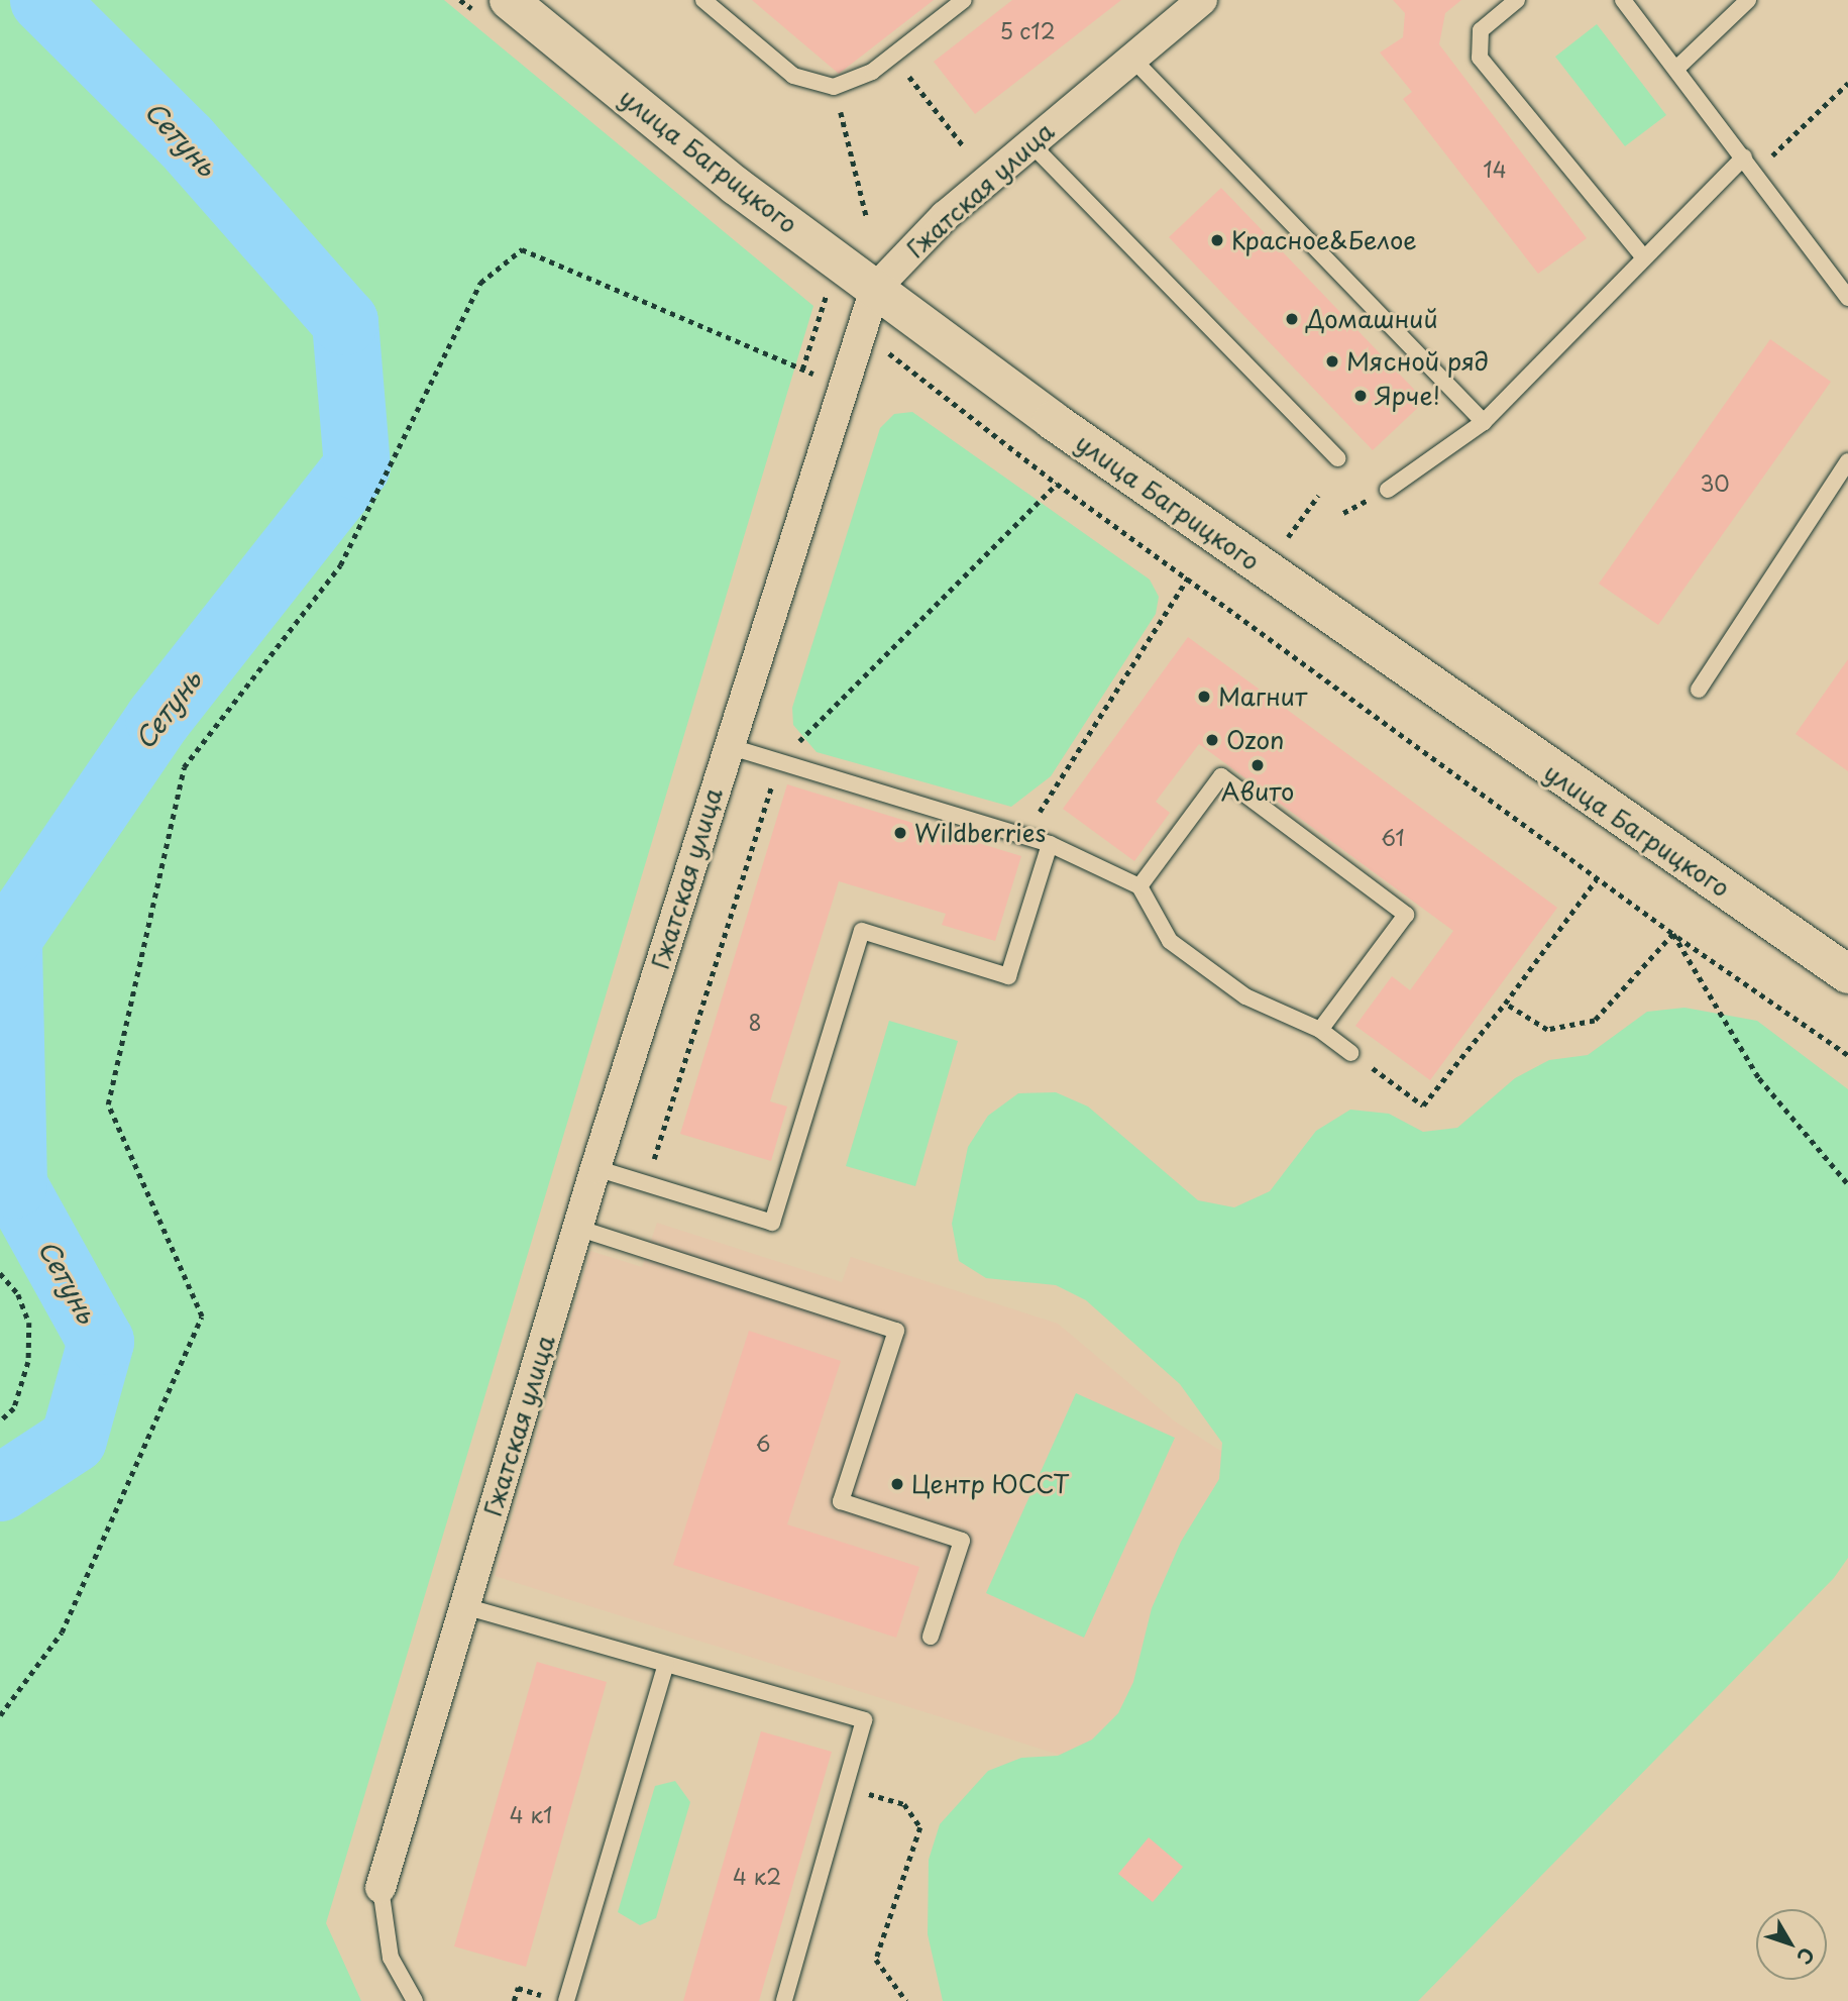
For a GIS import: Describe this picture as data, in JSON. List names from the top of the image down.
{
  "streets": {
    "street": ["улица Багрицкого", "Гжатская улица"]
  },
  "crossings": [
    ["улица Багрицкого", "Гжатская улица"]
  ],
  "water": ["Сетунь"],
  "places": [
    "Красное&Белое",
    "Домашний",
    "Мясной ряд",
    "Ярче!",
    "Магнит",
    "Ozon",
    "Авито",
    "Wildberries",
    "Центр ЮССТ"
  ],
  "house_numbers": [
    "5 с12",
    "14",
    "30",
    "61",
    "8",
    "6",
    "4 к1",
    "4 к2"
  ],
  "north": "bottom right"
}
